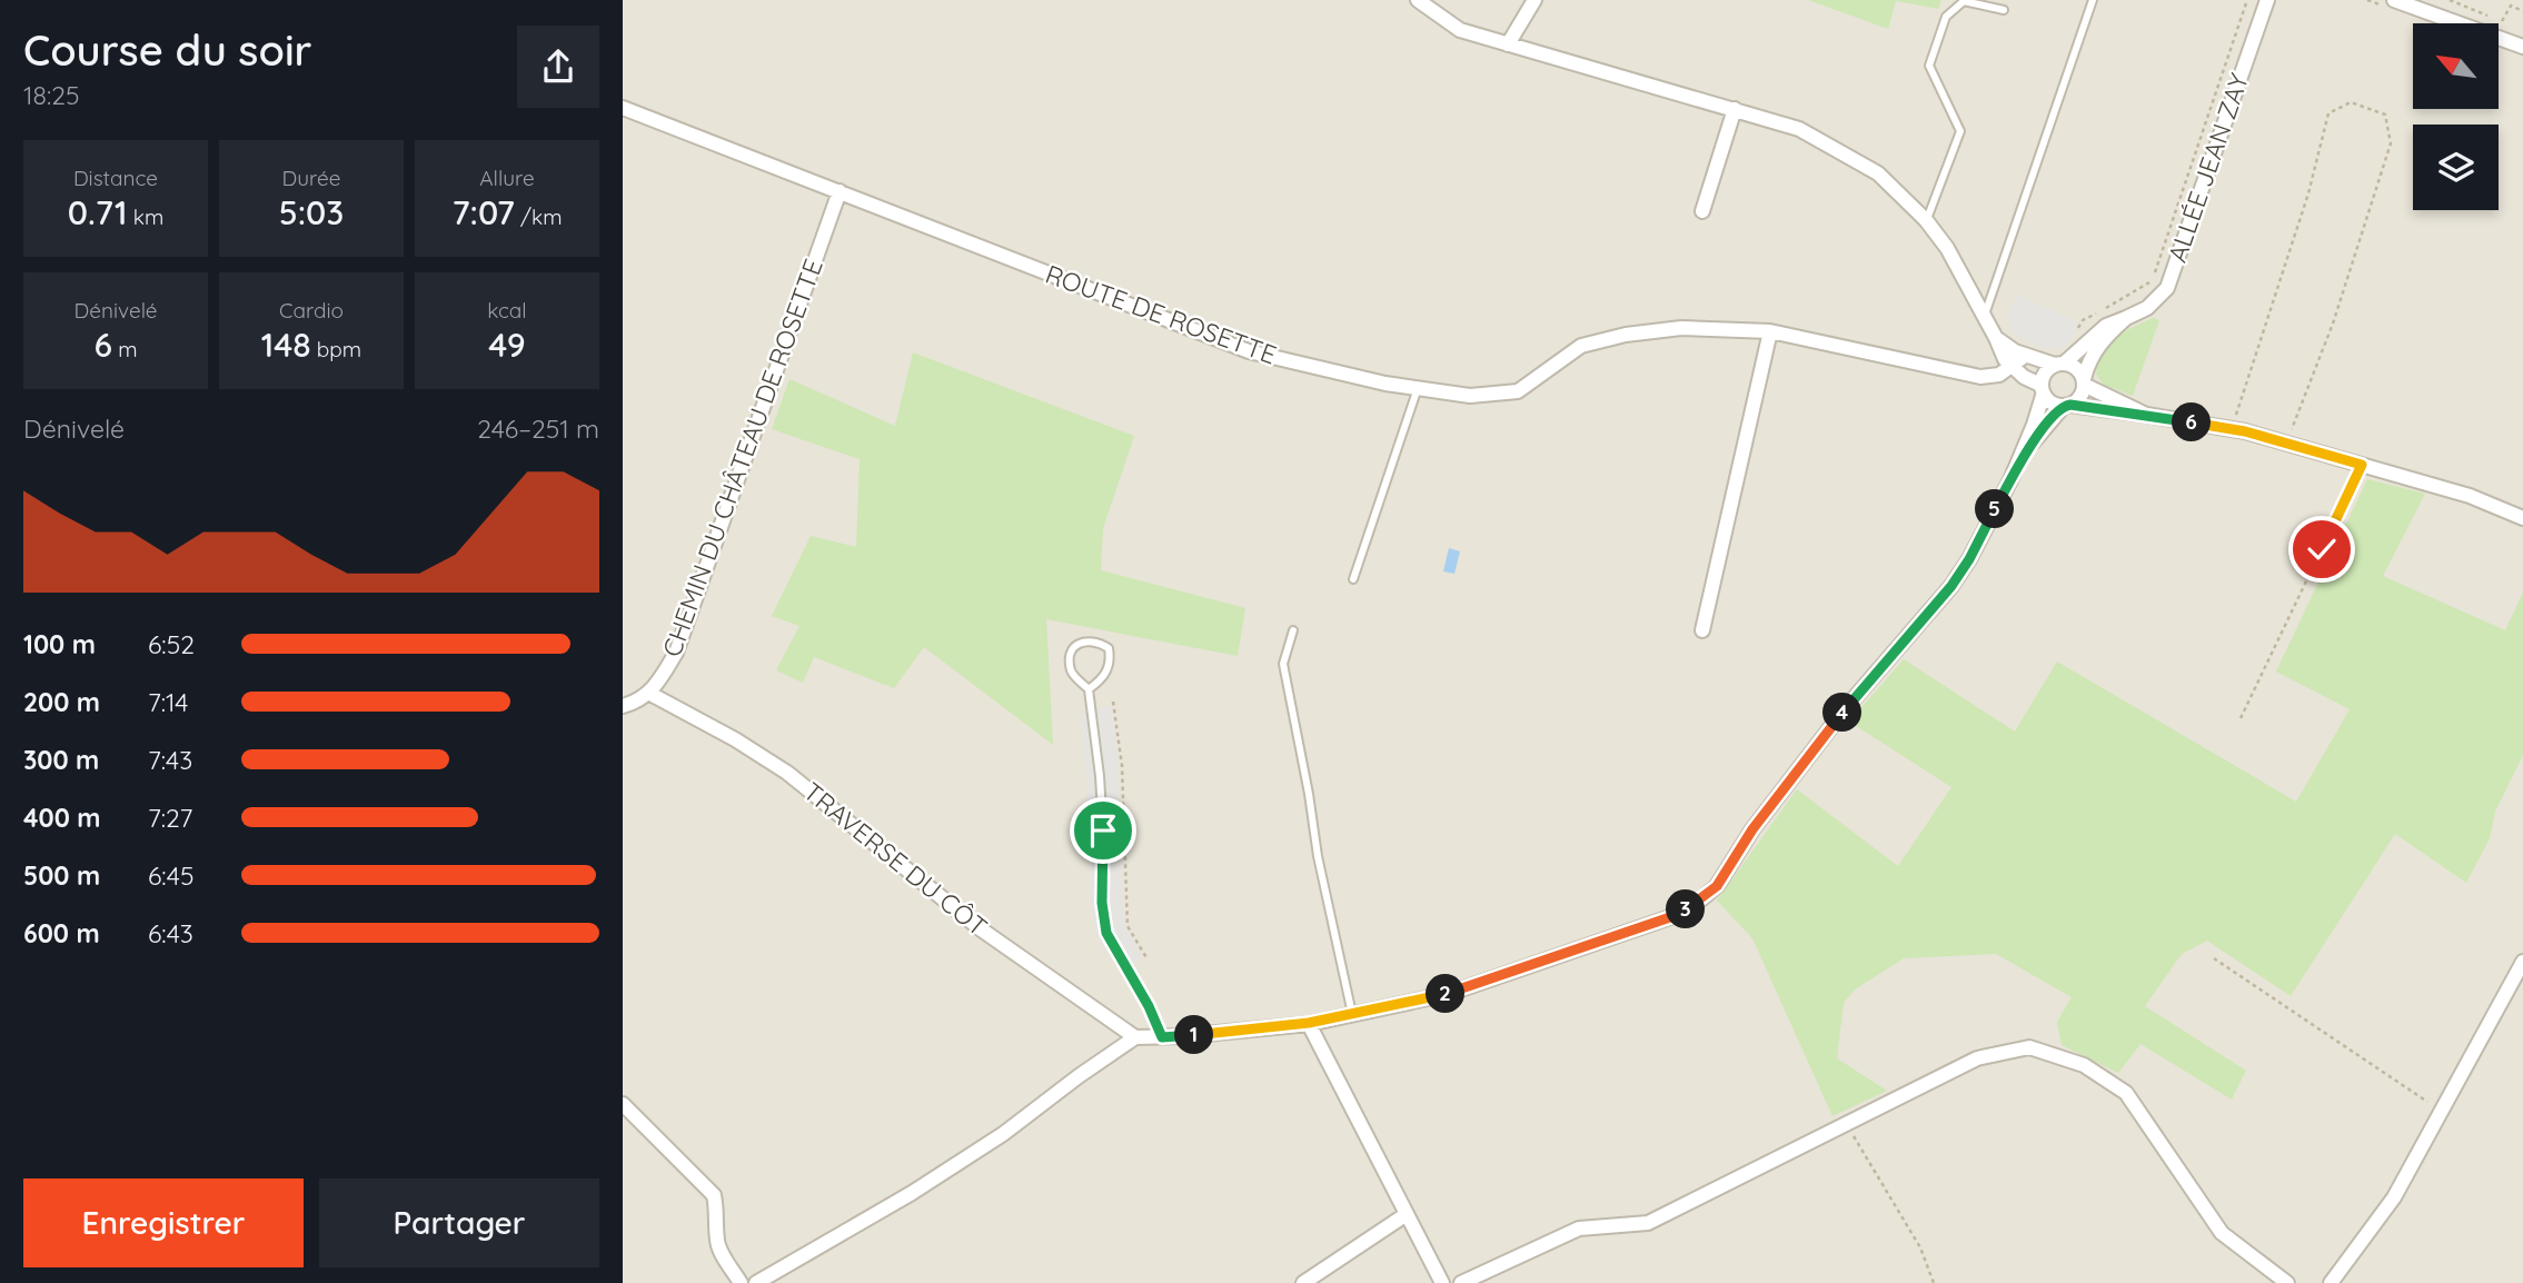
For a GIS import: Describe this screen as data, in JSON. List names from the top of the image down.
{
  "streets": {
    "street": [
      "ALLÉE JEAN ZAY",
      "ROUTE DE ROSETTE",
      "CHEMIN DU CHÂTEAU DE ROSETTE",
      "TRAVERSE DU CÔT"
    ]
  },
  "crossings": [
    ["ROUTE DE ROSETTE", "CHEMIN DU CHÂTEAU DE ROSETTE"],
    ["CHEMIN DU CHÂTEAU DE ROSETTE", "TRAVERSE DU CÔT"]
  ],
  "north": "top left",
  "page": {
    "heading": ["Course du soir", "18:25"],
    "stats": [
      ["Distance", "0.71 km"],
      ["Durée", "5:03"],
      ["Allure", "7:07 /km"],
      ["Dénivelé", "6 m"],
      ["Cardio", "148 bpm"],
      ["kcal", "49"]
    ],
    "chart": ["Dénivelé", "246–251 m"],
    "pins": [
      "6",
      "5",
      "4",
      "3",
      "2",
      "1"
    ],
    "list": [
      {
        "name": "100 m",
        "note": "6:52"
      },
      {
        "name": "200 m",
        "note": "7:14"
      },
      {
        "name": "300 m",
        "note": "7:43"
      },
      {
        "name": "400 m",
        "note": "7:27"
      },
      {
        "name": "500 m",
        "note": "6:45"
      },
      {
        "name": "600 m",
        "note": "6:43"
      }
    ],
    "buttons": ["Enregistrer", "Partager"]
  }
}
